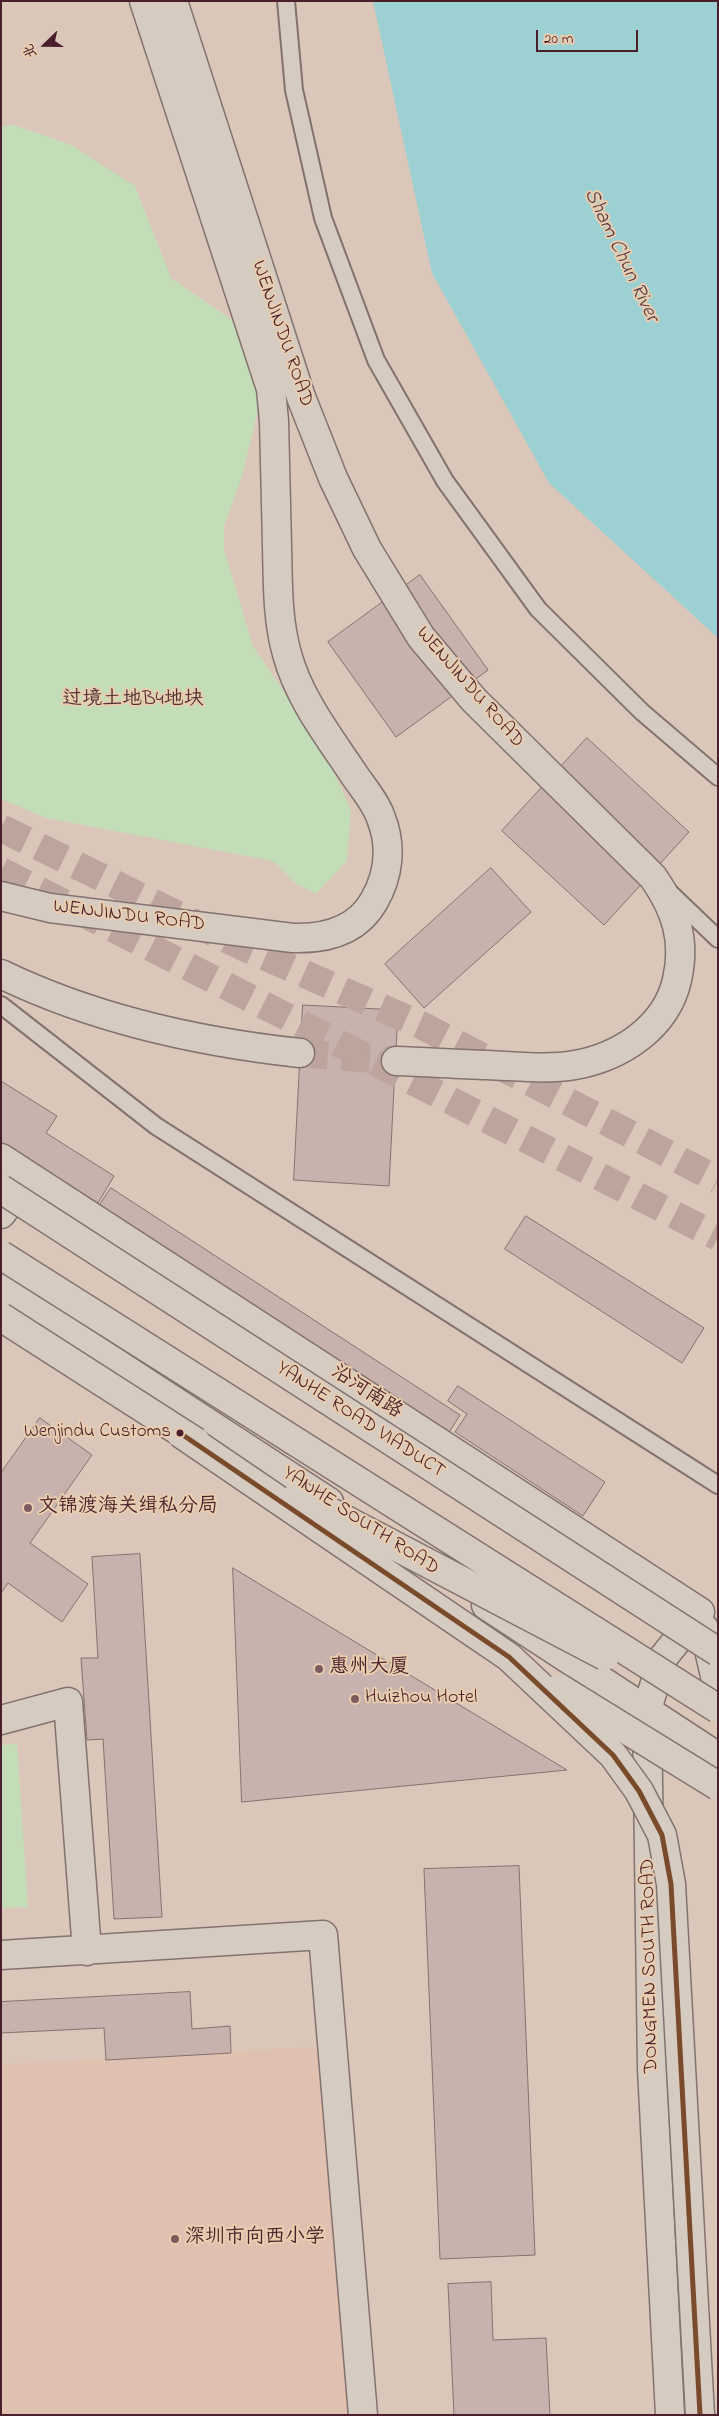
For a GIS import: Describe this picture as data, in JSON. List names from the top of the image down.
{
  "streets": {
    "main road": [
      "WENJINDU ROAD",
      "沿河南路",
      "YANHE ROAD VIADUCT",
      "YANHE SOUTH ROAD",
      "DONGMEN SOUTH ROAD"
    ]
  },
  "crossings": [
    ["沿河南路", "DONGMEN SOUTH ROAD"],
    ["YANHE SOUTH ROAD", "DONGMEN SOUTH ROAD"]
  ],
  "water": ["Sham Chun River"],
  "parks": ["过境土地B4地块"],
  "places": [
    "Wenjindu Customs",
    "文锦渡海关缉私分局",
    "惠州大厦",
    "Huizhou Hotel",
    "深圳市向西小学"
  ],
  "scale_bar": "20 m",
  "north": "left"
}
